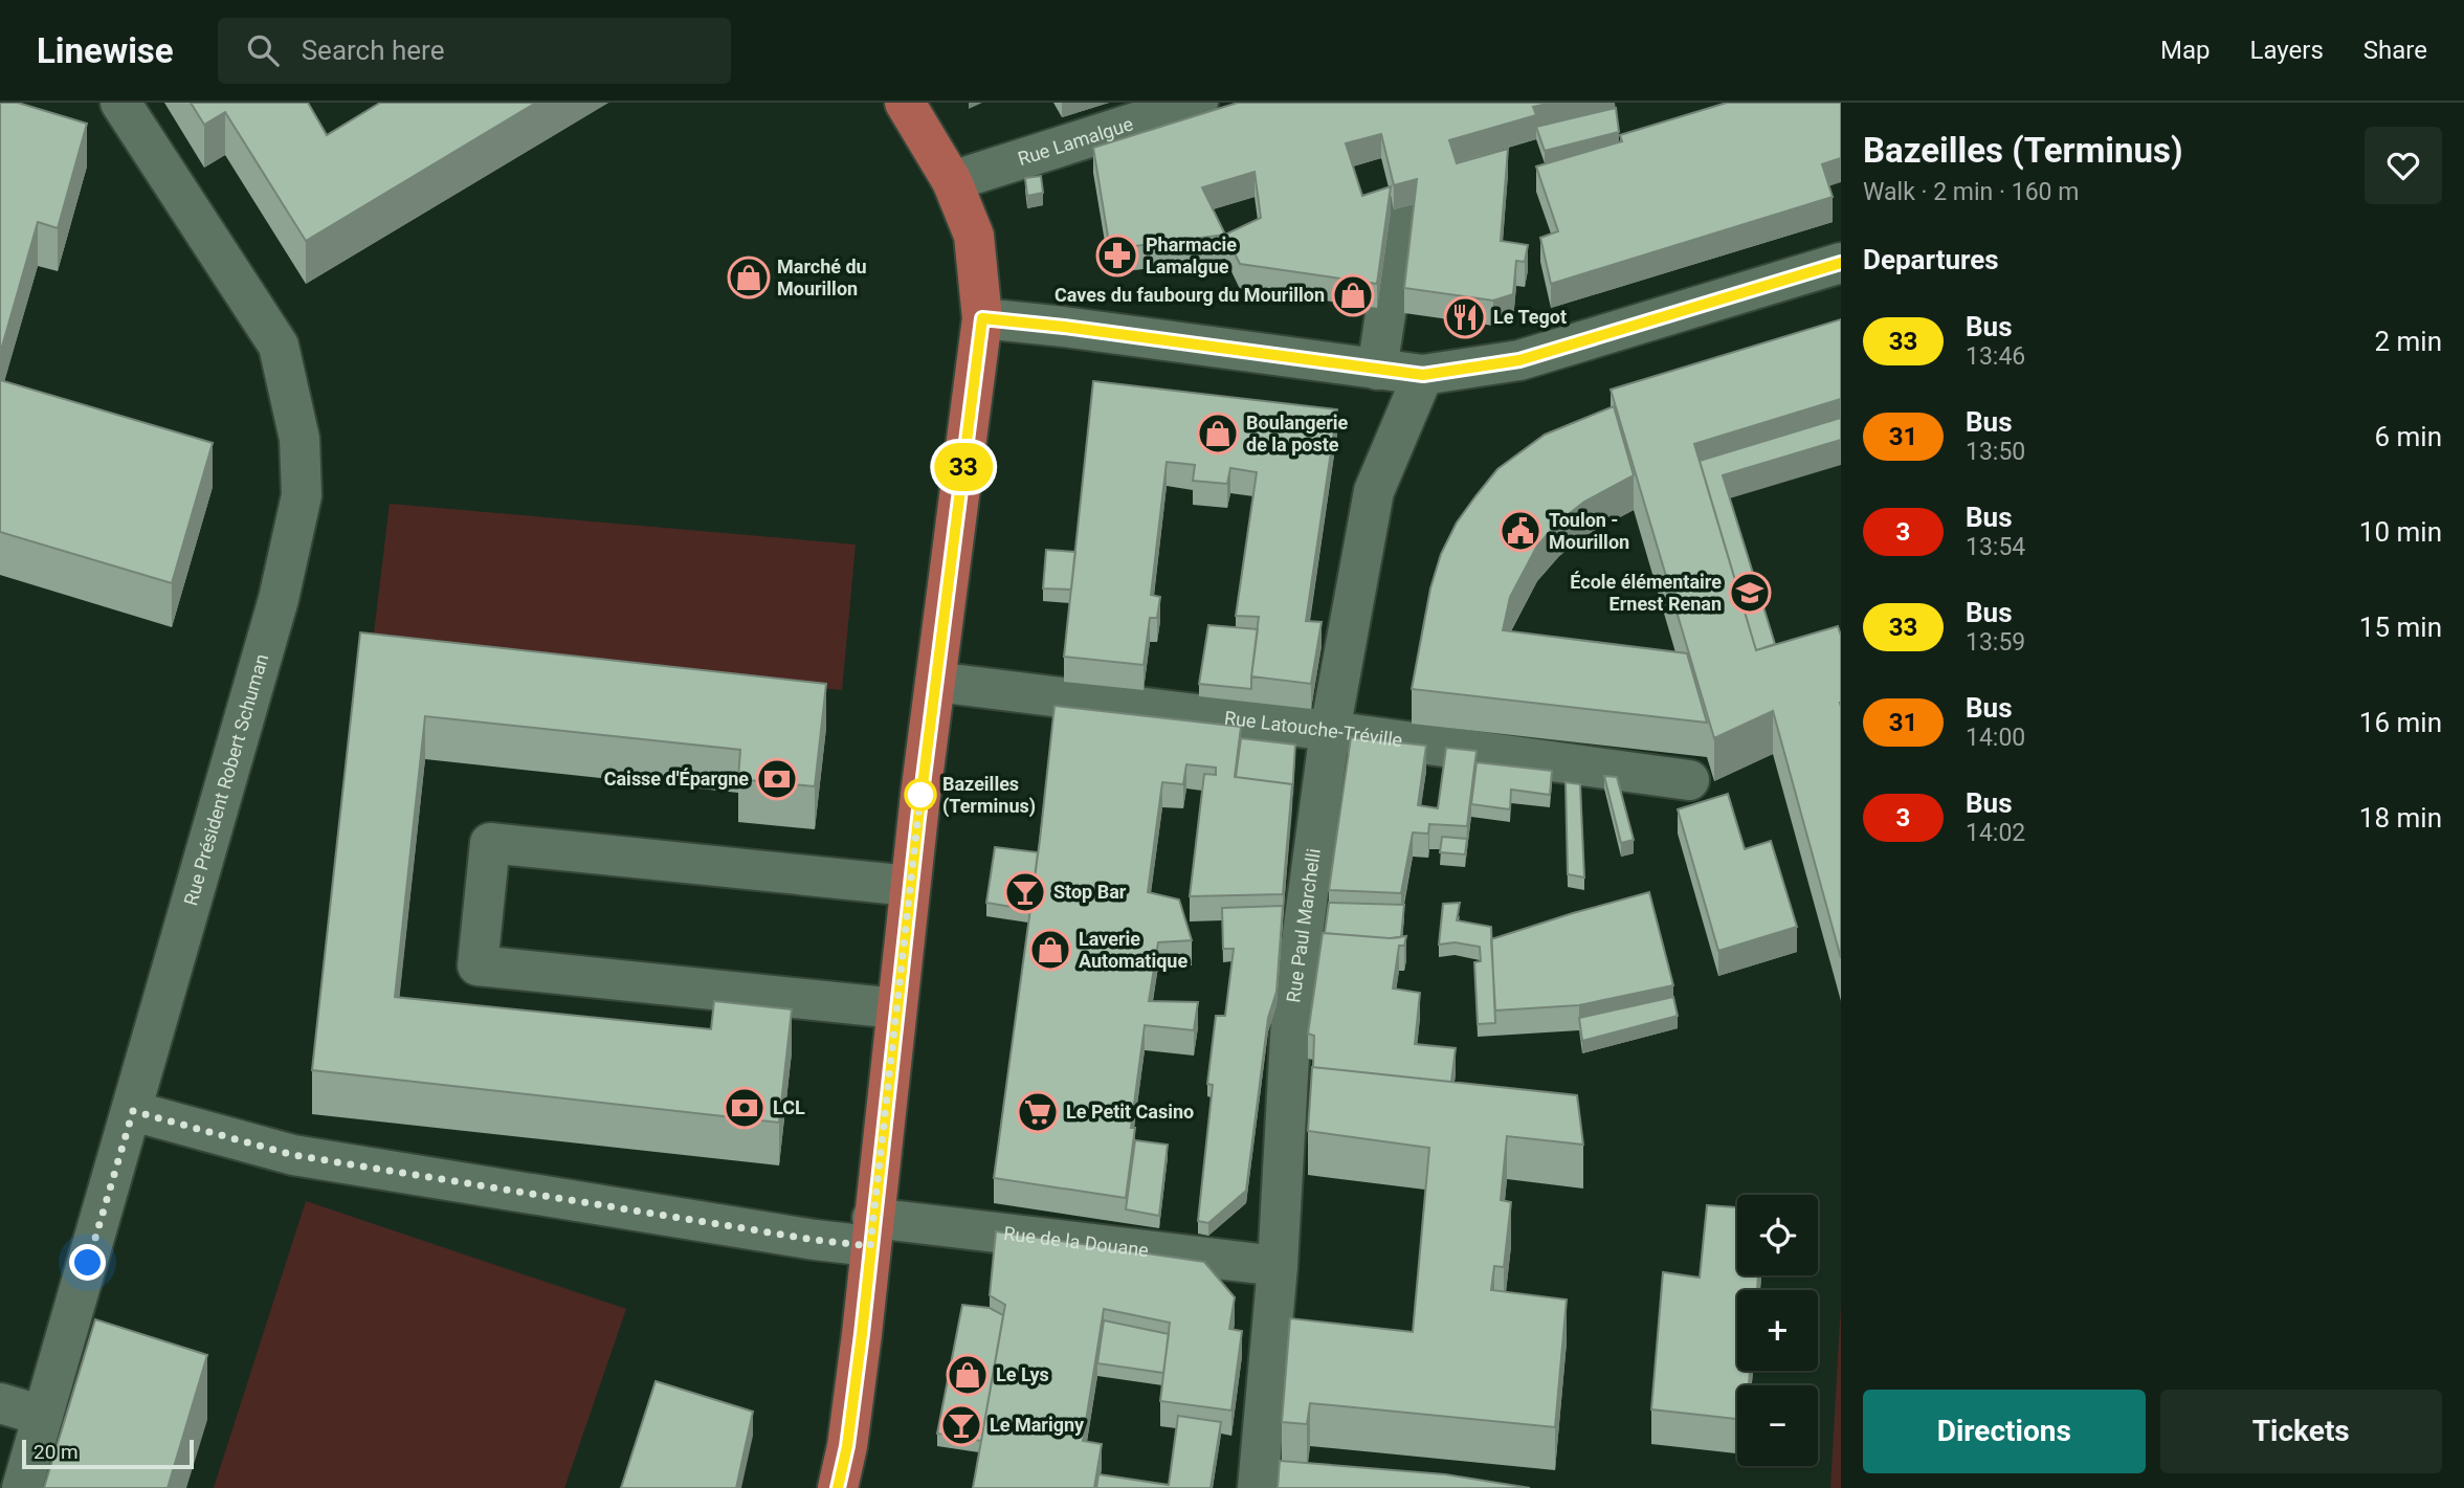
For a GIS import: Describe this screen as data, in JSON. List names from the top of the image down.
{
  "streets": {
    "street": [
      "Rue Lamalgue",
      "Rue Latouche-Tréville",
      "Rue Président Robert Schuman",
      "Rue Paul Marchelli",
      "Rue de la Douane"
    ]
  },
  "crossings": [
    ["Rue Latouche-Tréville", "Rue Paul Marchelli"],
    ["Rue Président Robert Schuman", "Rue de la Douane"],
    ["Rue Paul Marchelli", "Rue de la Douane"]
  ],
  "places": {
    "pharmacy": ["Pharmacie Lamalgue"],
    "shop": [
      "Marché du Mourillon",
      "Caves du faubourg du Mourillon",
      "Boulangerie de la poste",
      "Laverie Automatique",
      "Le Lys"
    ],
    "restaurant": ["Le Tegot"],
    "public building": ["Toulon - Mourillon"],
    "school or university": ["École élémentaire Ernest Renan"],
    "bank": ["Caisse d'Épargne", "LCL"],
    "other": ["Bazeilles (Terminus)"],
    "bar": ["Stop Bar", "Le Marigny"],
    "supermarket": ["Le Petit Casino"]
  },
  "lines": ["bus line 33"],
  "scale_bar": "20 m",
  "page": {
    "header": "Linewise",
    "search": "Search here",
    "nav": ["Map", "Layers", "Share"],
    "on_map": "33",
    "heading": [
      ["Bazeilles (Terminus)", "Walk · 2 min · 160 m"],
      "Departures"
    ],
    "list": [
      {
        "mark": "33",
        "name": "Bus",
        "note": "13:46",
        "value": "2 min"
      },
      {
        "mark": "31",
        "name": "Bus",
        "note": "13:50",
        "value": "6 min"
      },
      {
        "mark": "3",
        "name": "Bus",
        "note": "13:54",
        "value": "10 min"
      },
      {
        "mark": "33",
        "name": "Bus",
        "note": "13:59",
        "value": "15 min"
      },
      {
        "mark": "31",
        "name": "Bus",
        "note": "14:00",
        "value": "16 min"
      },
      {
        "mark": "3",
        "name": "Bus",
        "note": "14:02",
        "value": "18 min"
      }
    ],
    "map_buttons": ["+", "−"],
    "buttons": ["Directions", "Tickets"],
    "scale": "20 m"
  }
}
